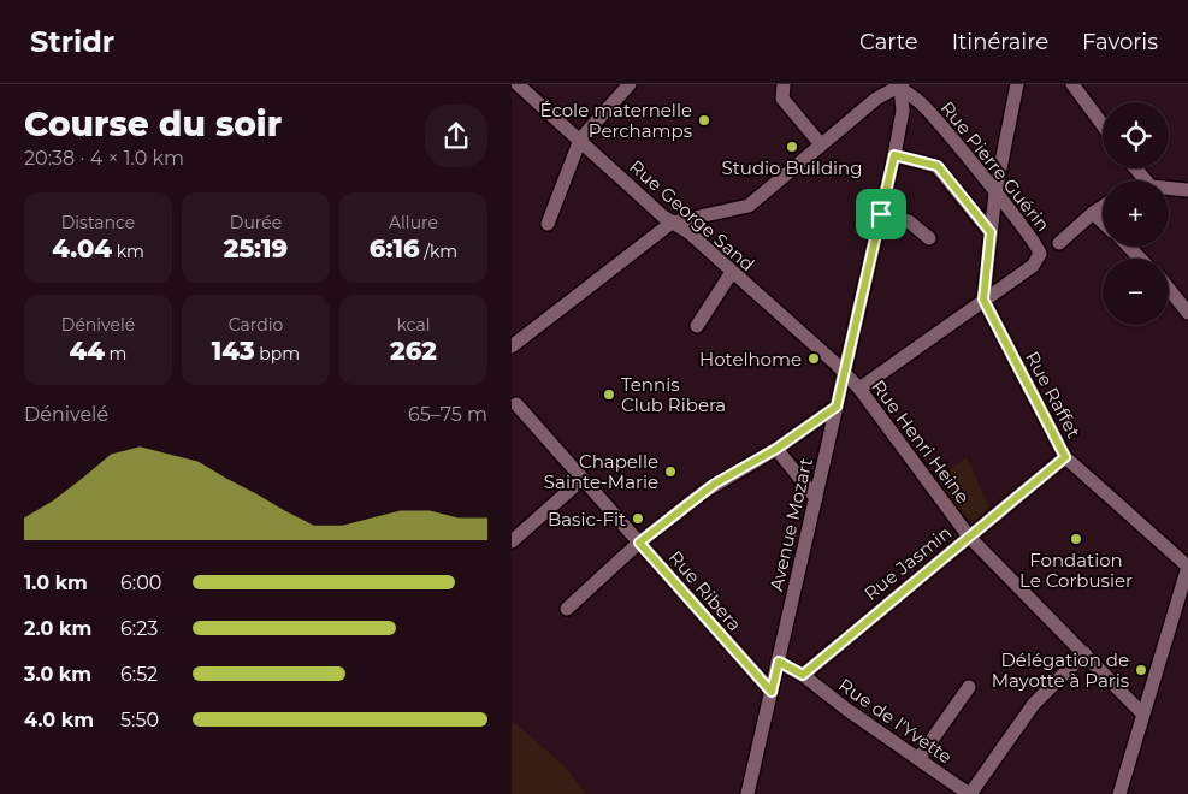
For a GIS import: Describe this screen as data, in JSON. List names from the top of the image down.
{
  "streets": {
    "street": [
      "Rue Pierre Guérin",
      "Rue George Sand",
      "Rue Raffet",
      "Rue Henri Heine",
      "Avenue Mozart",
      "Rue Jasmin",
      "Rue Ribera",
      "Rue de l'Yvette"
    ]
  },
  "crossings": [
    ["Rue Pierre Guérin", "Rue Raffet"],
    ["Rue Pierre Guérin", "Avenue Mozart"],
    ["Rue George Sand", "Rue Henri Heine"],
    ["Rue George Sand", "Avenue Mozart"],
    ["Rue Raffet", "Rue Jasmin"],
    ["Rue Henri Heine", "Avenue Mozart"],
    ["Rue Henri Heine", "Rue Jasmin"],
    ["Avenue Mozart", "Rue Ribera"],
    ["Avenue Mozart", "Rue de l'Yvette"],
    ["Rue Jasmin", "Rue de l'Yvette"]
  ],
  "places": [
    "École maternelle Perchamps",
    "Studio Building",
    "Hotelhome",
    "Tennis Club Ribera",
    "Chapelle Sainte-Marie",
    "Basic-Fit",
    "Fondation Le Corbusier",
    "Délégation de Mayotte à Paris"
  ],
  "page": {
    "header": "Stridr",
    "nav": ["Carte", "Itinéraire", "Favoris"],
    "heading": ["Course du soir", "20:38 · 4 × 1.0 km"],
    "map_buttons": ["+", "−"],
    "stats": [
      ["Distance", "4.04 km"],
      ["Durée", "25:19"],
      ["Allure", "6:16 /km"],
      ["Dénivelé", "44 m"],
      ["Cardio", "143 bpm"],
      ["kcal", "262"]
    ],
    "chart": ["Dénivelé", "65–75 m"],
    "list": [
      {
        "name": "1.0 km",
        "note": "6:00"
      },
      {
        "name": "2.0 km",
        "note": "6:23"
      },
      {
        "name": "3.0 km",
        "note": "6:52"
      },
      {
        "name": "4.0 km",
        "note": "5:50"
      }
    ]
  }
}
